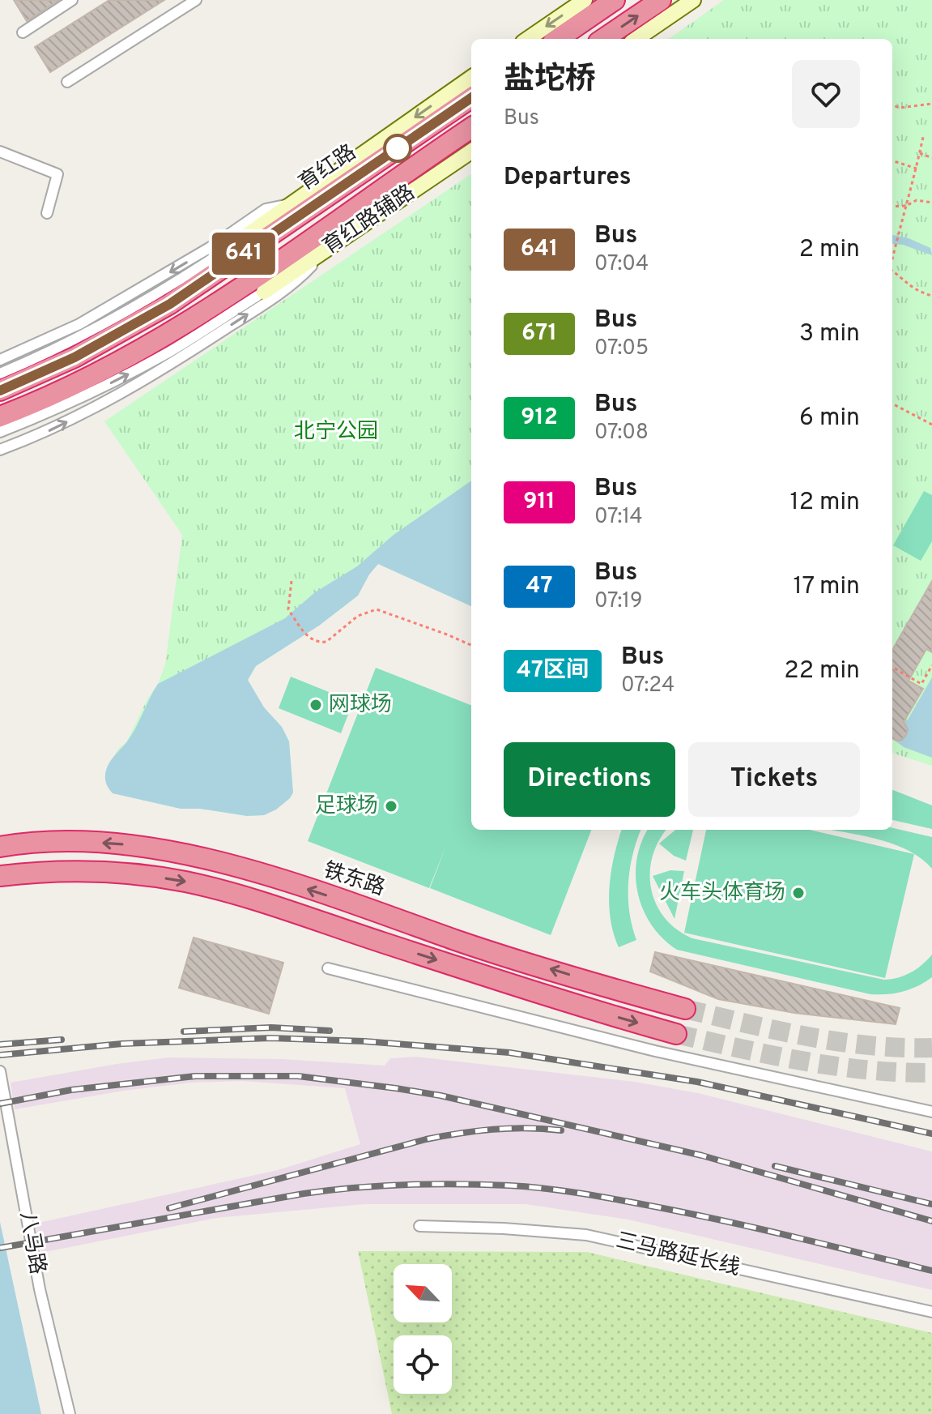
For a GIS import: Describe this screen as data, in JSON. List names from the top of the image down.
{
  "streets": {
    "highway": ["育红路", "铁东路"],
    "main road": ["育红路辅路"],
    "street": ["八马路", "三马路延长线"]
  },
  "parks": ["北宁公园"],
  "places": ["网球场", "足球场", "火车头体育场"],
  "lines": ["bus line 641"],
  "north": "top left",
  "page": {
    "on_map": "641",
    "heading": [
      ["盐坨桥", "Bus"],
      "Departures"
    ],
    "list": [
      {
        "mark": "641",
        "name": "Bus",
        "note": "07:04",
        "value": "2 min"
      },
      {
        "mark": "671",
        "name": "Bus",
        "note": "07:05",
        "value": "3 min"
      },
      {
        "mark": "912",
        "name": "Bus",
        "note": "07:08",
        "value": "6 min"
      },
      {
        "mark": "911",
        "name": "Bus",
        "note": "07:14",
        "value": "12 min"
      },
      {
        "mark": "47",
        "name": "Bus",
        "note": "07:19",
        "value": "17 min"
      },
      {
        "mark": "47区间",
        "name": "Bus",
        "note": "07:24",
        "value": "22 min"
      }
    ],
    "buttons": ["Directions", "Tickets"]
  }
}
